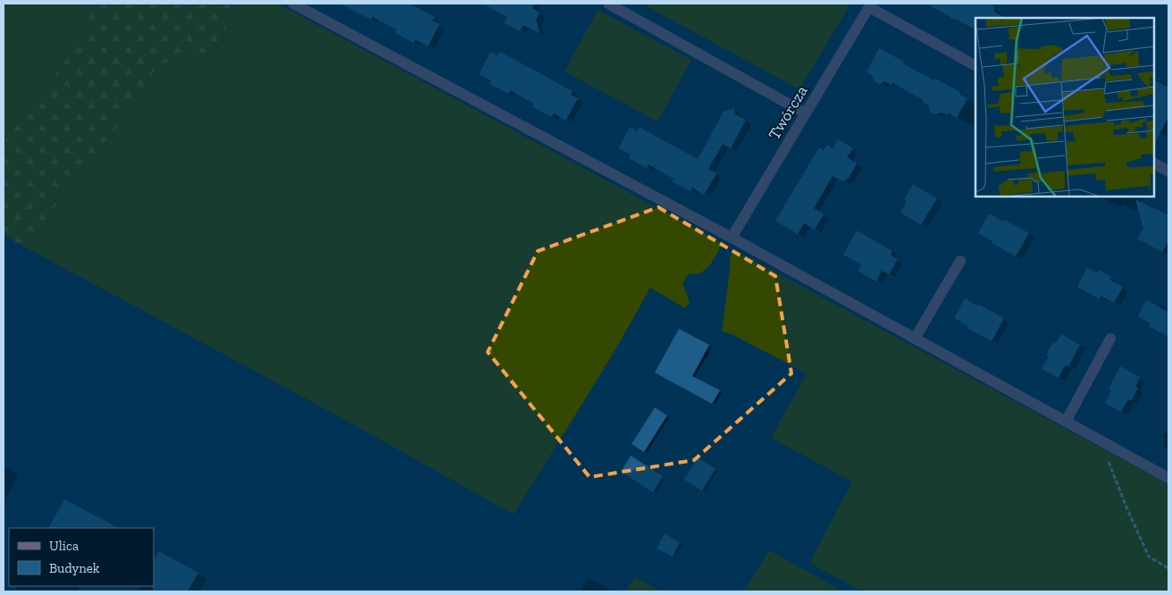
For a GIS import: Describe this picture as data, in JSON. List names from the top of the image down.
{
  "streets": {
    "street": ["Twórcza"]
  },
  "legend": ["Ulica", "Budynek"]
}
